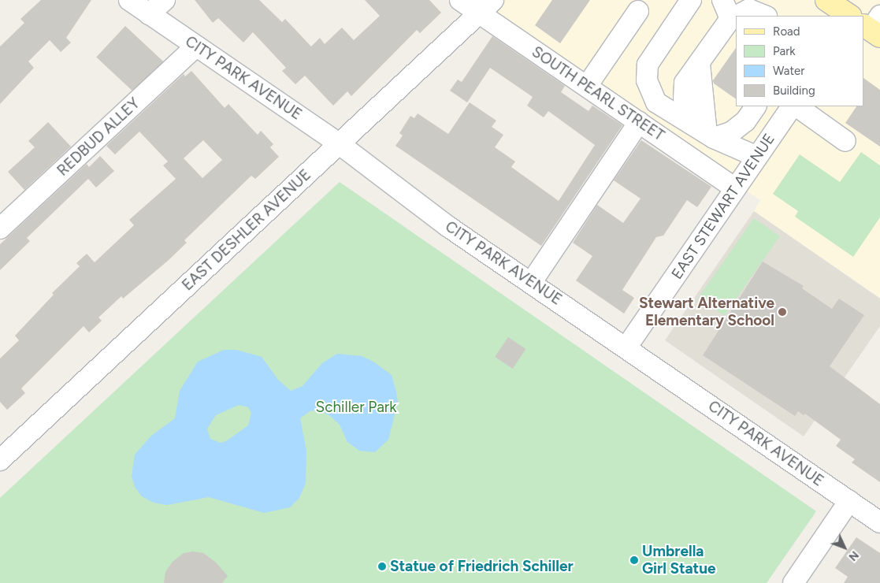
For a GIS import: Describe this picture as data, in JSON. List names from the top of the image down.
{
  "streets": {
    "street": [
      "CITY PARK AVENUE",
      "SOUTH PEARL STREET",
      "REDBUD ALLEY",
      "EAST STEWART AVENUE",
      "EAST DESHLER AVENUE"
    ]
  },
  "crossings": [
    ["CITY PARK AVENUE", "REDBUD ALLEY"],
    ["CITY PARK AVENUE", "EAST STEWART AVENUE"],
    ["CITY PARK AVENUE", "EAST DESHLER AVENUE"],
    ["SOUTH PEARL STREET", "EAST STEWART AVENUE"],
    ["SOUTH PEARL STREET", "EAST DESHLER AVENUE"]
  ],
  "parks": ["Schiller Park"],
  "places": ["Stewart Alternative Elementary School", "Umbrella Girl Statue", "Statue of Friedrich Schiller"],
  "legend": [
    "Road",
    "Park",
    "Water",
    "Building"
  ],
  "north": "bottom right"
}
